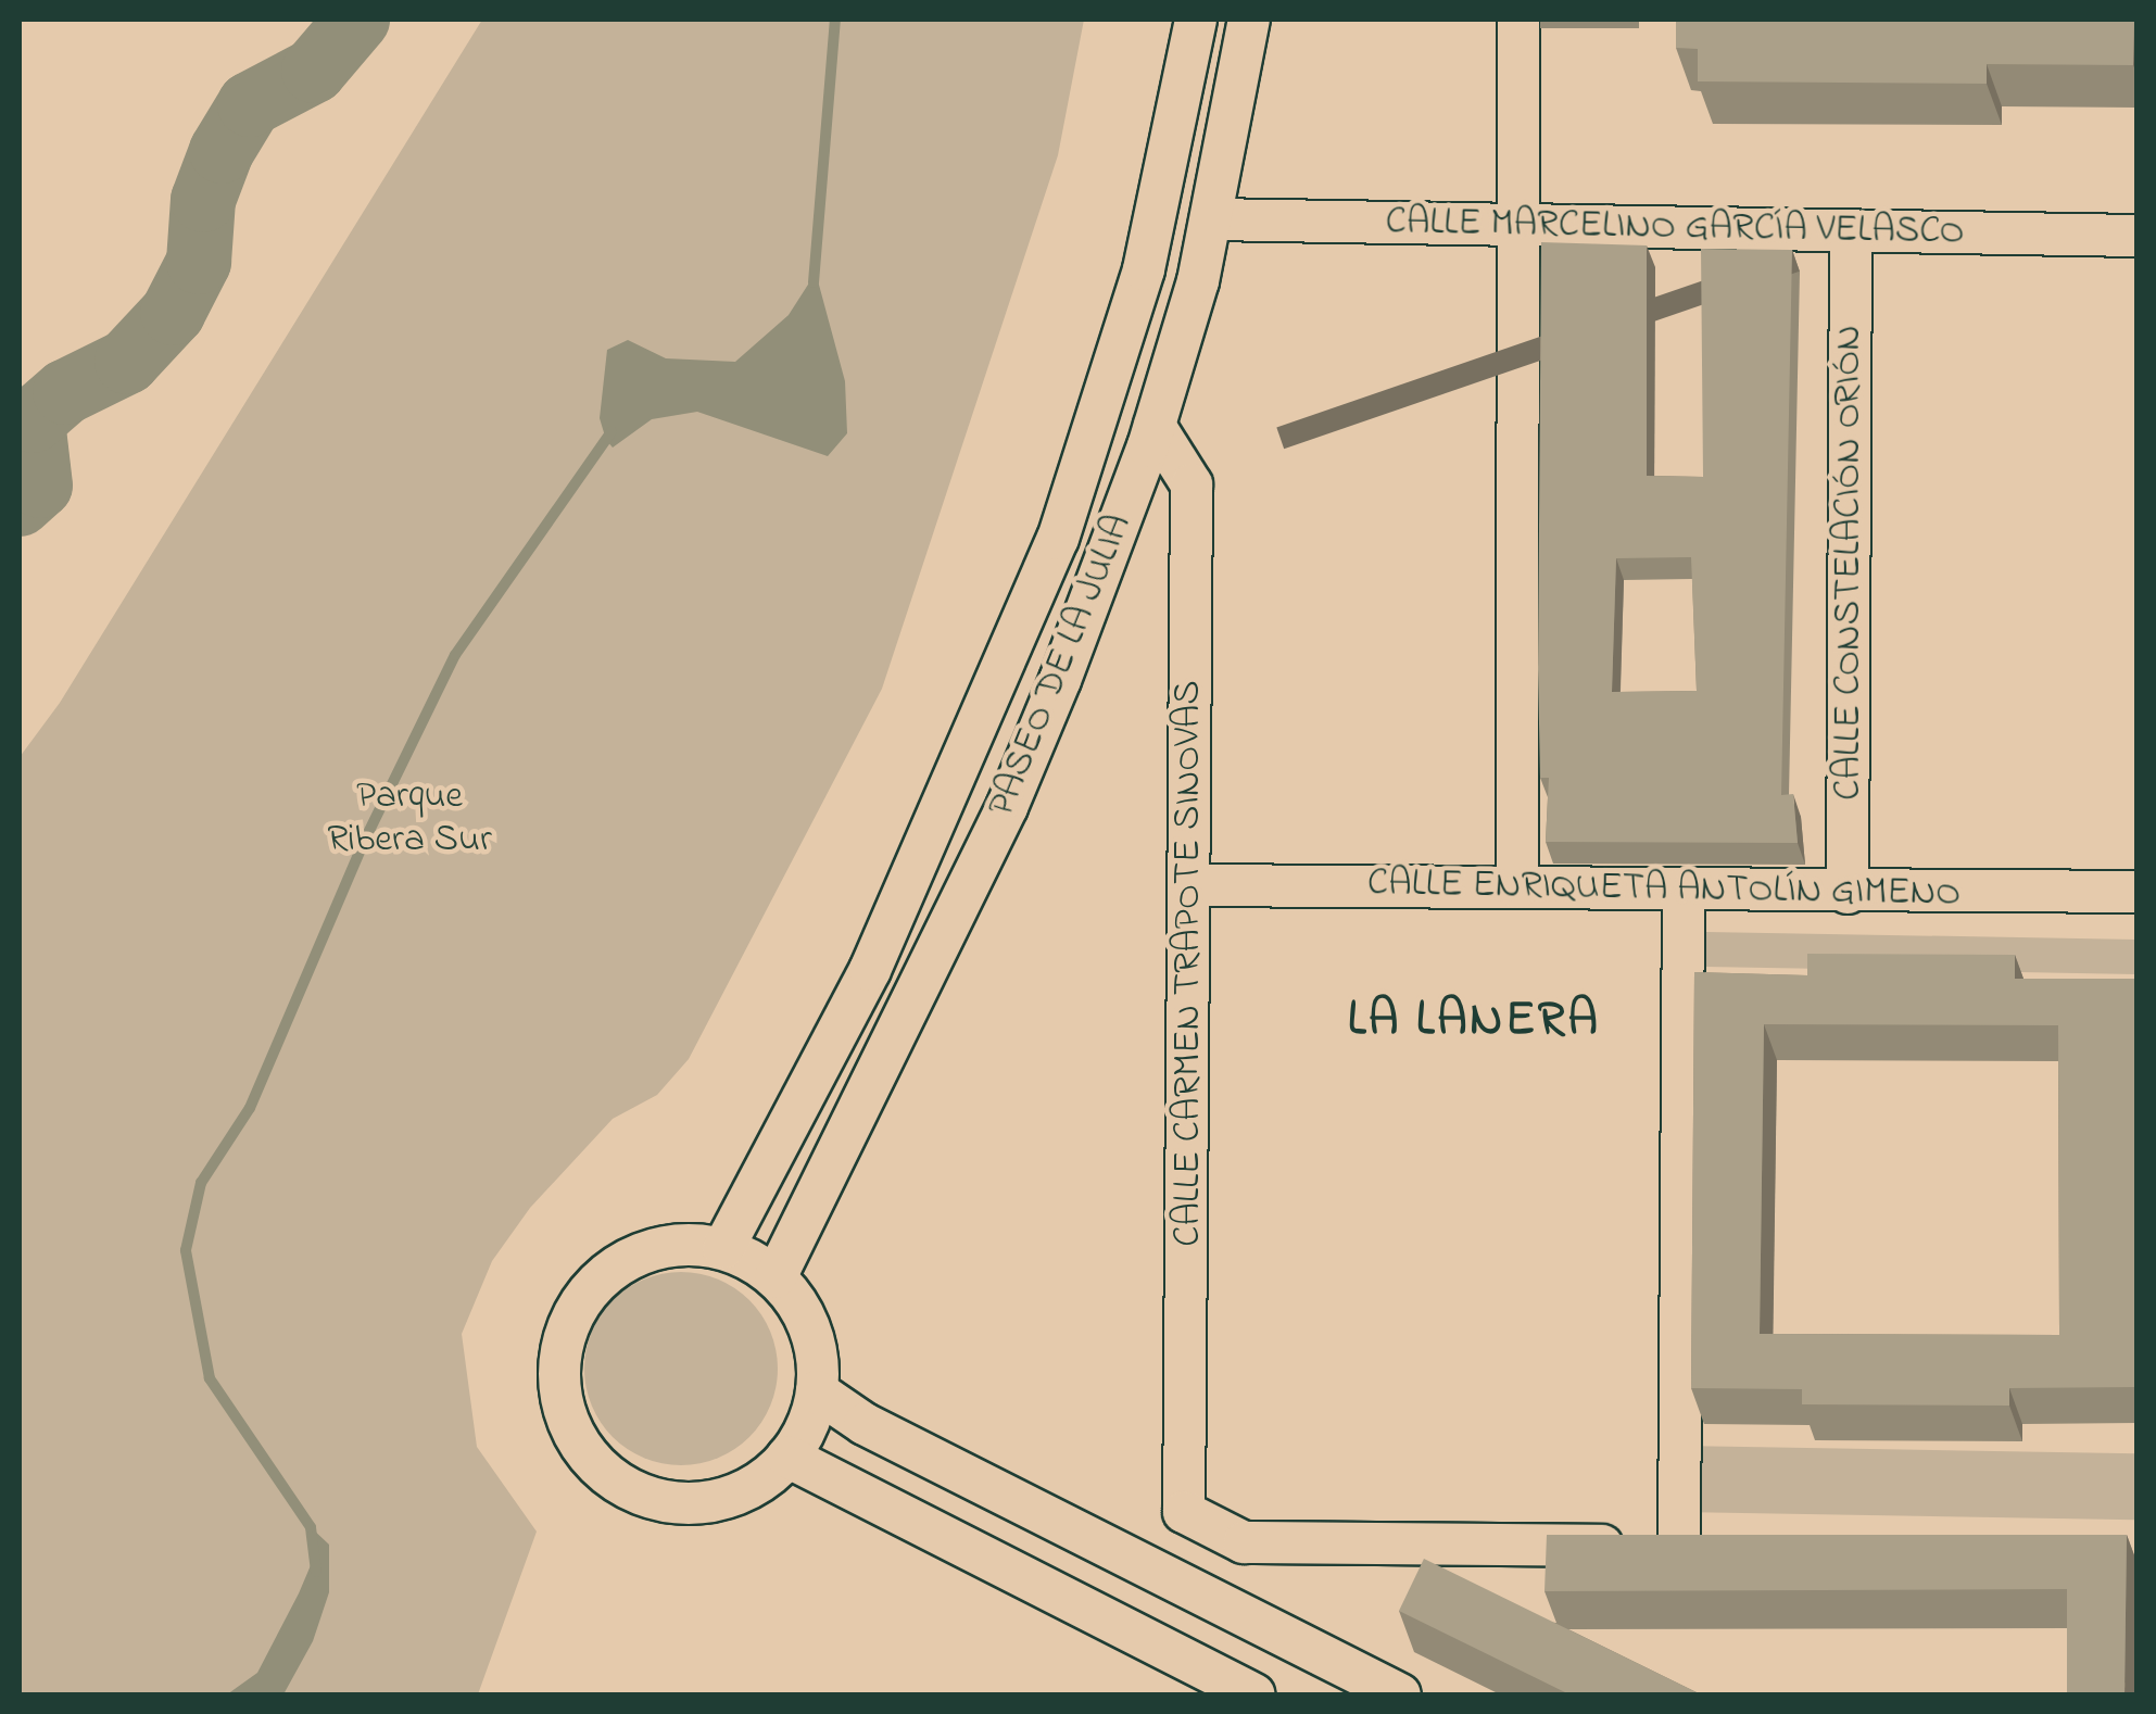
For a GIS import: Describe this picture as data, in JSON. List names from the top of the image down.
{
  "streets": {
    "street": [
      "CALLE MARCELINO GARCÍA VELASCO",
      "CALLE CONSTELACIÓN ORIÓN",
      "PASEO DE LA JULIA",
      "CALLE ENRIQUETA ANTOLÍN GIMENO",
      "CALLE CARMEN TRAPOTE SINOVAS"
    ]
  },
  "crossings": [
    ["CALLE MARCELINO GARCÍA VELASCO", "CALLE CONSTELACIÓN ORIÓN"],
    ["CALLE MARCELINO GARCÍA VELASCO", "PASEO DE LA JULIA"],
    ["CALLE CONSTELACIÓN ORIÓN", "CALLE ENRIQUETA ANTOLÍN GIMENO"],
    ["PASEO DE LA JULIA", "CALLE CARMEN TRAPOTE SINOVAS"],
    ["CALLE ENRIQUETA ANTOLÍN GIMENO", "CALLE CARMEN TRAPOTE SINOVAS"]
  ],
  "districts": ["LA LANERA"],
  "parks": ["Parque Ribera Sur"]
}
